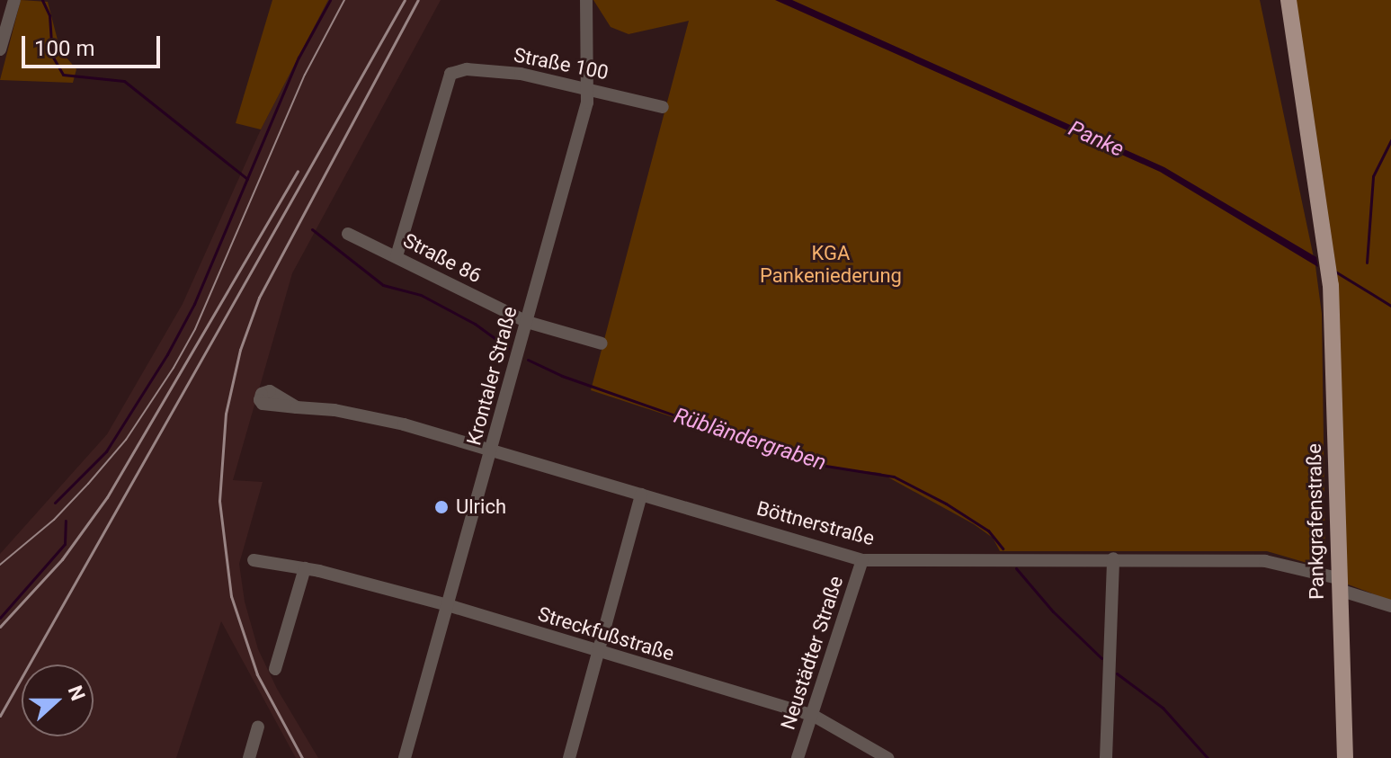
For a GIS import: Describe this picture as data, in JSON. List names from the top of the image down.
{
  "streets": {
    "main road": ["Pankgrafenstraße"],
    "street": [
      "Straße 100",
      "Straße 86",
      "Krontaler Straße",
      "Böttnerstraße",
      "Streckfußstraße",
      "Neustädter Straße"
    ]
  },
  "crossings": [
    ["Straße 100", "Straße 86"],
    ["Straße 100", "Krontaler Straße"],
    ["Straße 86", "Krontaler Straße"],
    ["Krontaler Straße", "Böttnerstraße"],
    ["Krontaler Straße", "Streckfußstraße"],
    ["Pankgrafenstraße", "Böttnerstraße"],
    ["Böttnerstraße", "Neustädter Straße"],
    ["Streckfußstraße", "Neustädter Straße"]
  ],
  "water": ["Panke", "Rübländergraben"],
  "parks": ["KGA Pankeniederung"],
  "places": ["Ulrich"],
  "scale_bar": "100 m",
  "north": "right"
}
